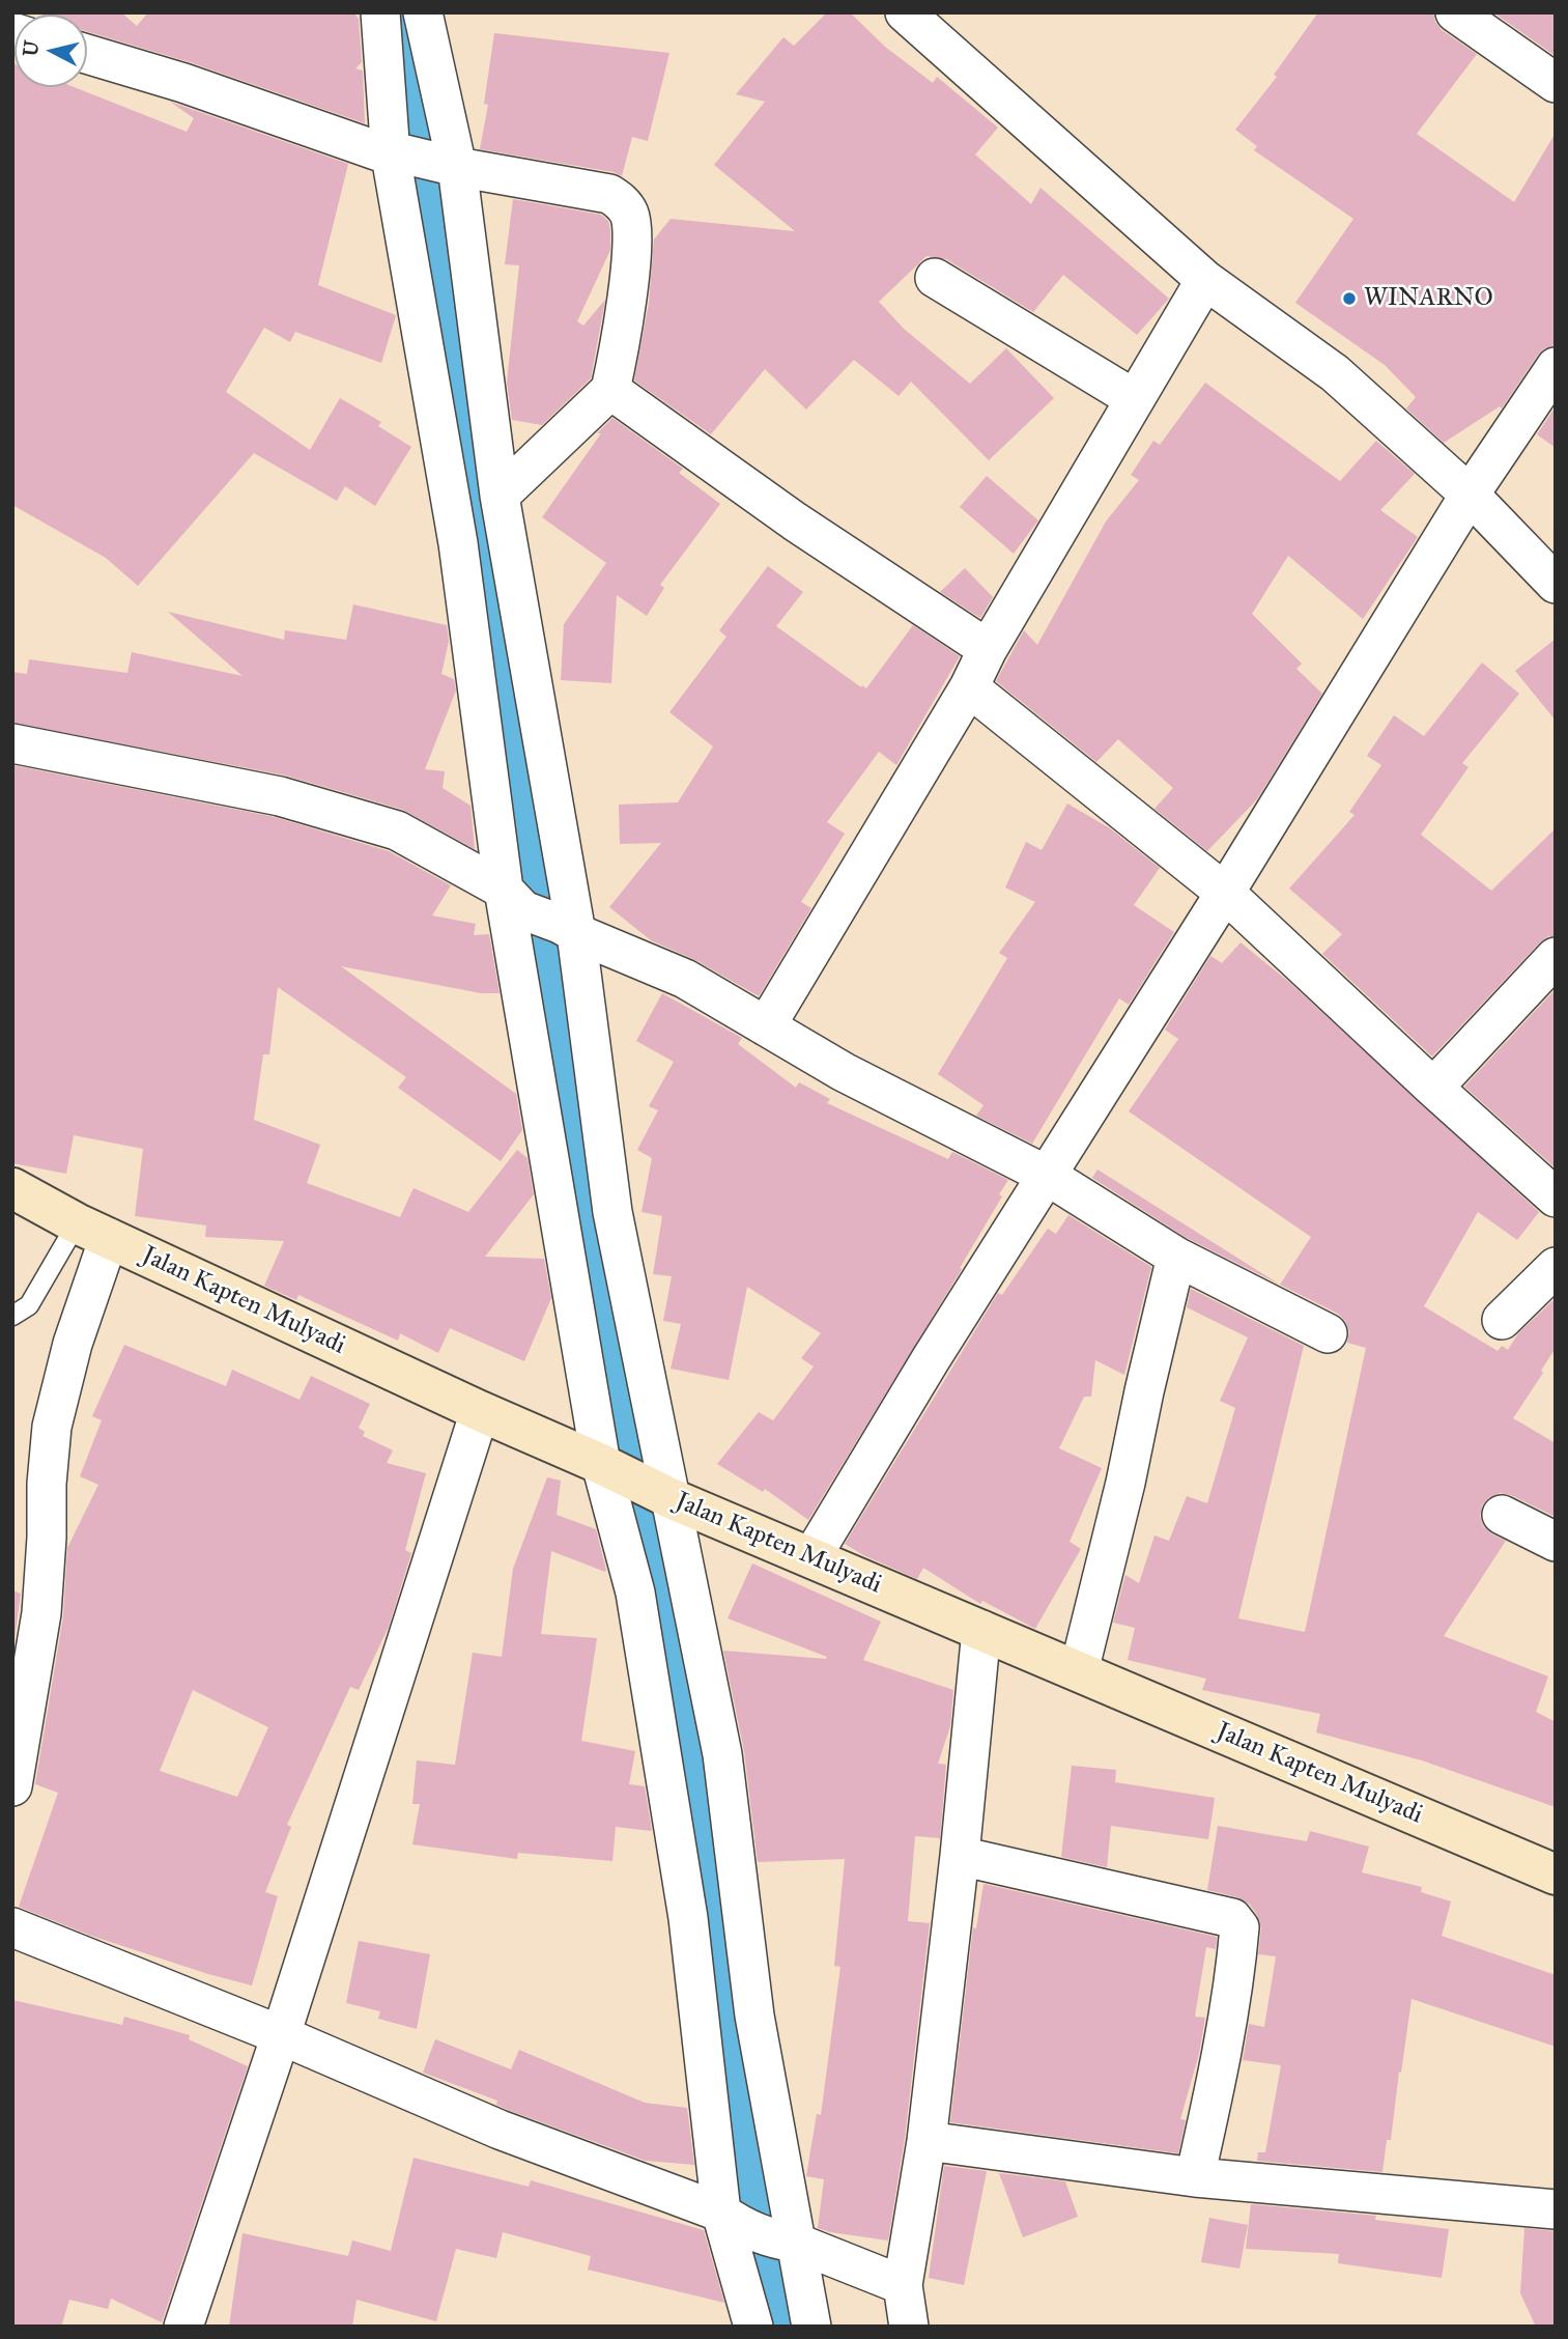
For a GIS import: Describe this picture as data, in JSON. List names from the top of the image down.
{
  "streets": {
    "main road": ["Jalan Kapten Mulyadi"]
  },
  "places": ["WINARNO"],
  "north": "left"
}
